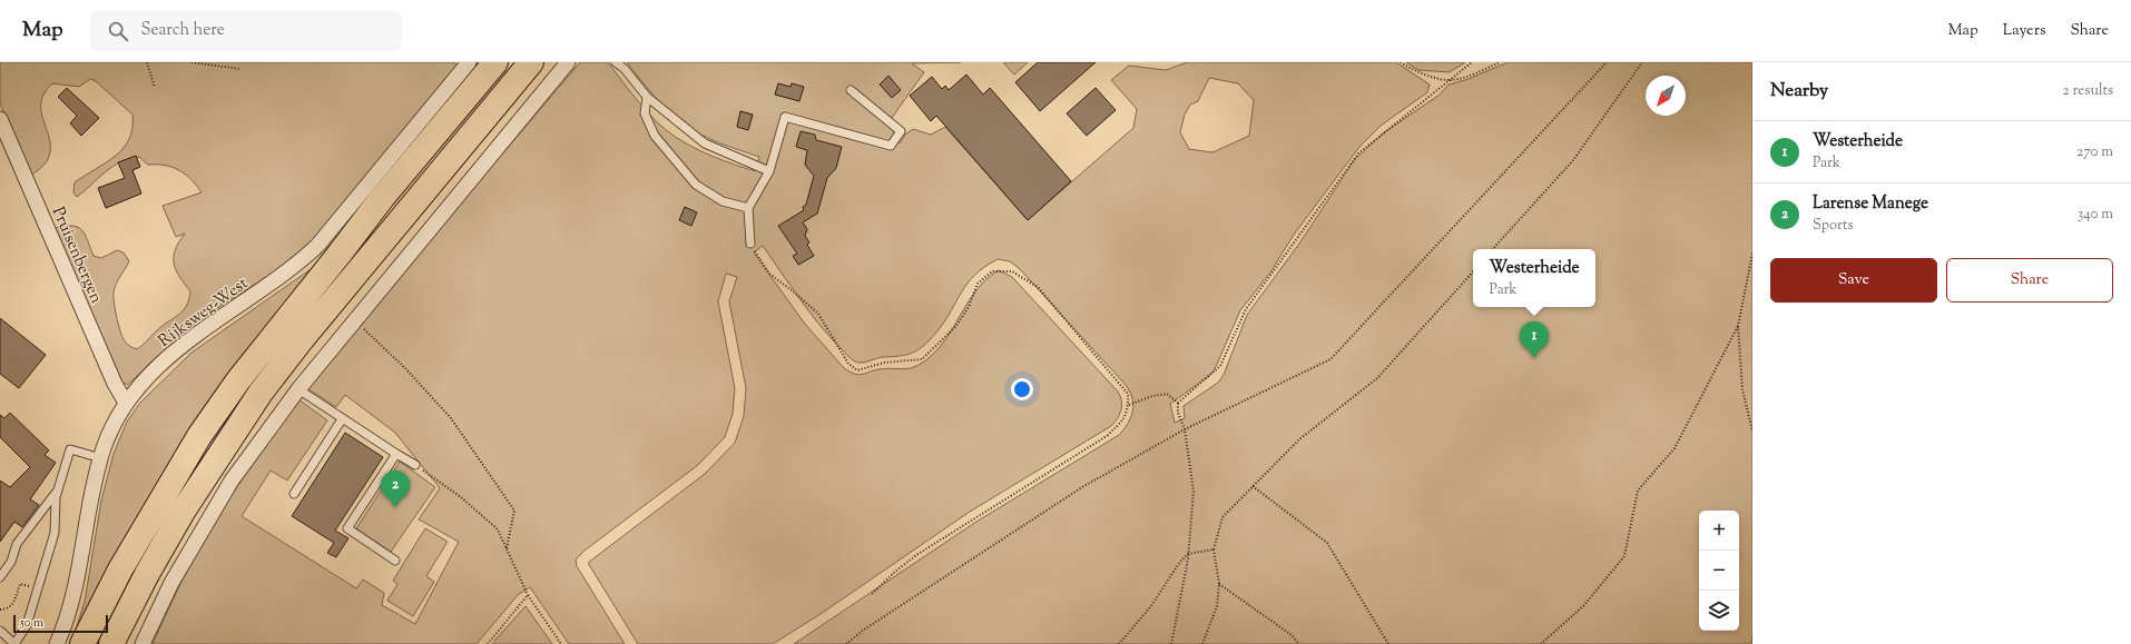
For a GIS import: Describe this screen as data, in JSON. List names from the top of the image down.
{
  "streets": {
    "street": ["Pruisenbergen", "Rijksweg-West"]
  },
  "crossings": [
    ["Pruisenbergen", "Rijksweg-West"]
  ],
  "scale_bar": "50 m",
  "north": "bottom left",
  "page": {
    "header": "Map",
    "search": "Search here",
    "nav": ["Map", "Layers", "Share"],
    "heading": ["Nearby", "2 results"],
    "list": [
      {
        "mark": "1",
        "name": "Westerheide",
        "note": "Park",
        "value": "270 m"
      },
      {
        "mark": "2",
        "name": "Larense Manege",
        "note": "Sports",
        "value": "340 m"
      }
    ],
    "buttons": ["Save", "Share"],
    "popup": ["Westerheide", "Park"],
    "pins": ["1", "2"],
    "map_buttons": ["+", "−"],
    "scale": "50 m"
  }
}
